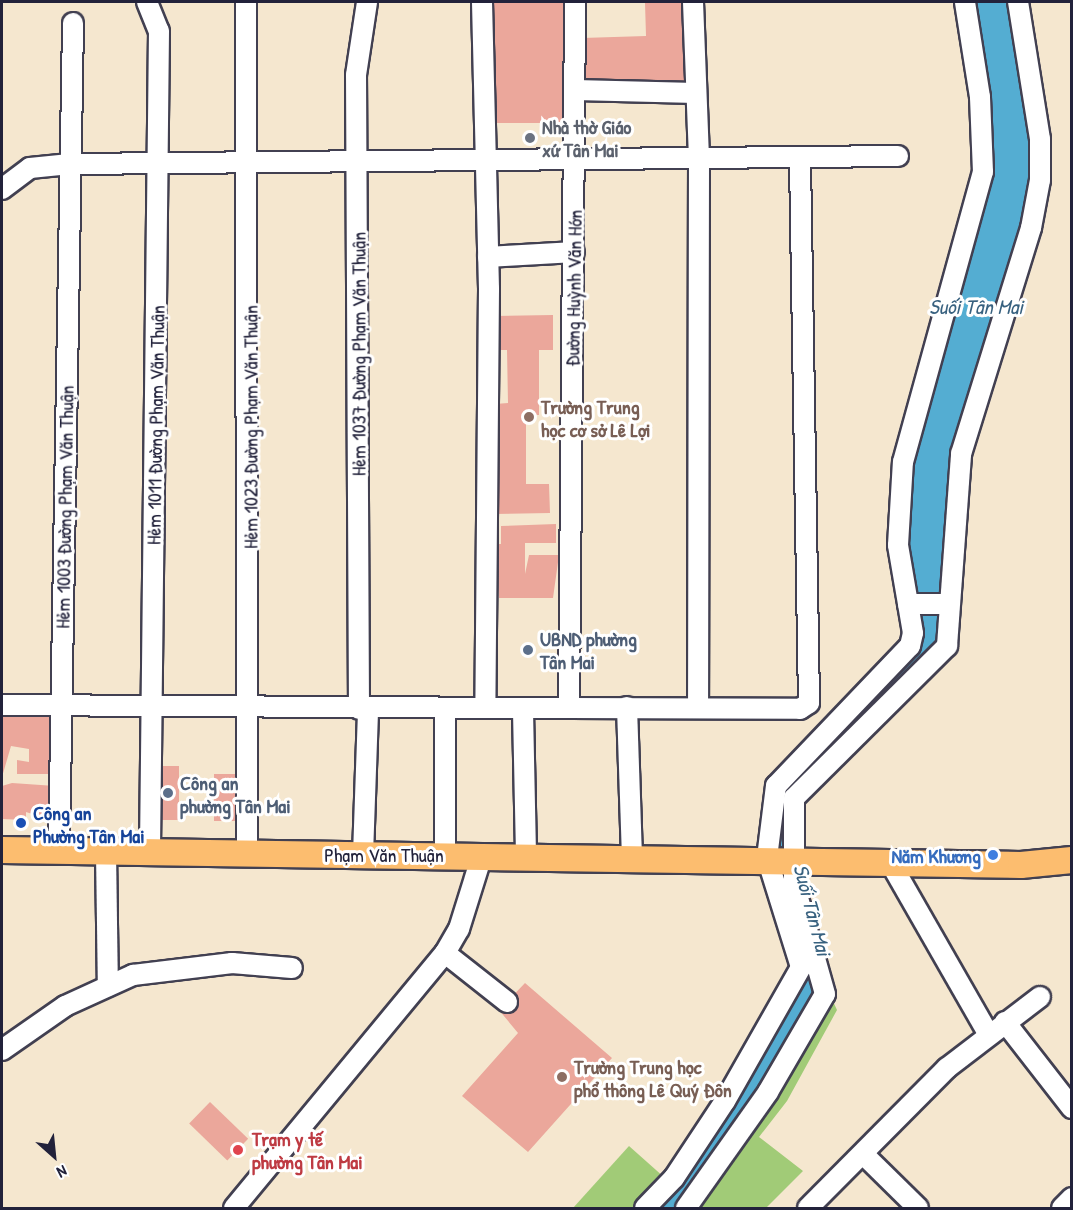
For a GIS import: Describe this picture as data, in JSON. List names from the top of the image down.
{
  "streets": {
    "main road": ["Phạm Văn Thuận"],
    "street": [
      "Đường Huỳnh Văn Hớn",
      "Hẻm 1037 Đường Phạm Văn Thuận",
      "Hẻm 1011 Đường Phạm Văn Thuận",
      "Hẻm 1023 Đường Phạm Văn Thuận",
      "Hẻm 1003 Đường Phạm Văn Thuận"
    ]
  },
  "crossings": [
    ["Hẻm 1037 Đường Phạm Văn Thuận", "Phạm Văn Thuận"],
    ["Hẻm 1011 Đường Phạm Văn Thuận", "Phạm Văn Thuận"],
    ["Hẻm 1023 Đường Phạm Văn Thuận", "Phạm Văn Thuận"],
    ["Hẻm 1003 Đường Phạm Văn Thuận", "Phạm Văn Thuận"]
  ],
  "water": ["Suối Tân Mai"],
  "places": [
    "Nhà thờ Giáo xứ Tân Mai",
    "Trường Trung học cơ sở Lê Lợi",
    "UBND phường Tân Mai",
    "Công an phường Tân Mai",
    "Công an Phường Tân Mai",
    "Năm Khương",
    "Trường Trung học phổ thông Lê Quý Đôn",
    "Trạm y tế phường Tân Mai"
  ],
  "north": "bottom right"
}
